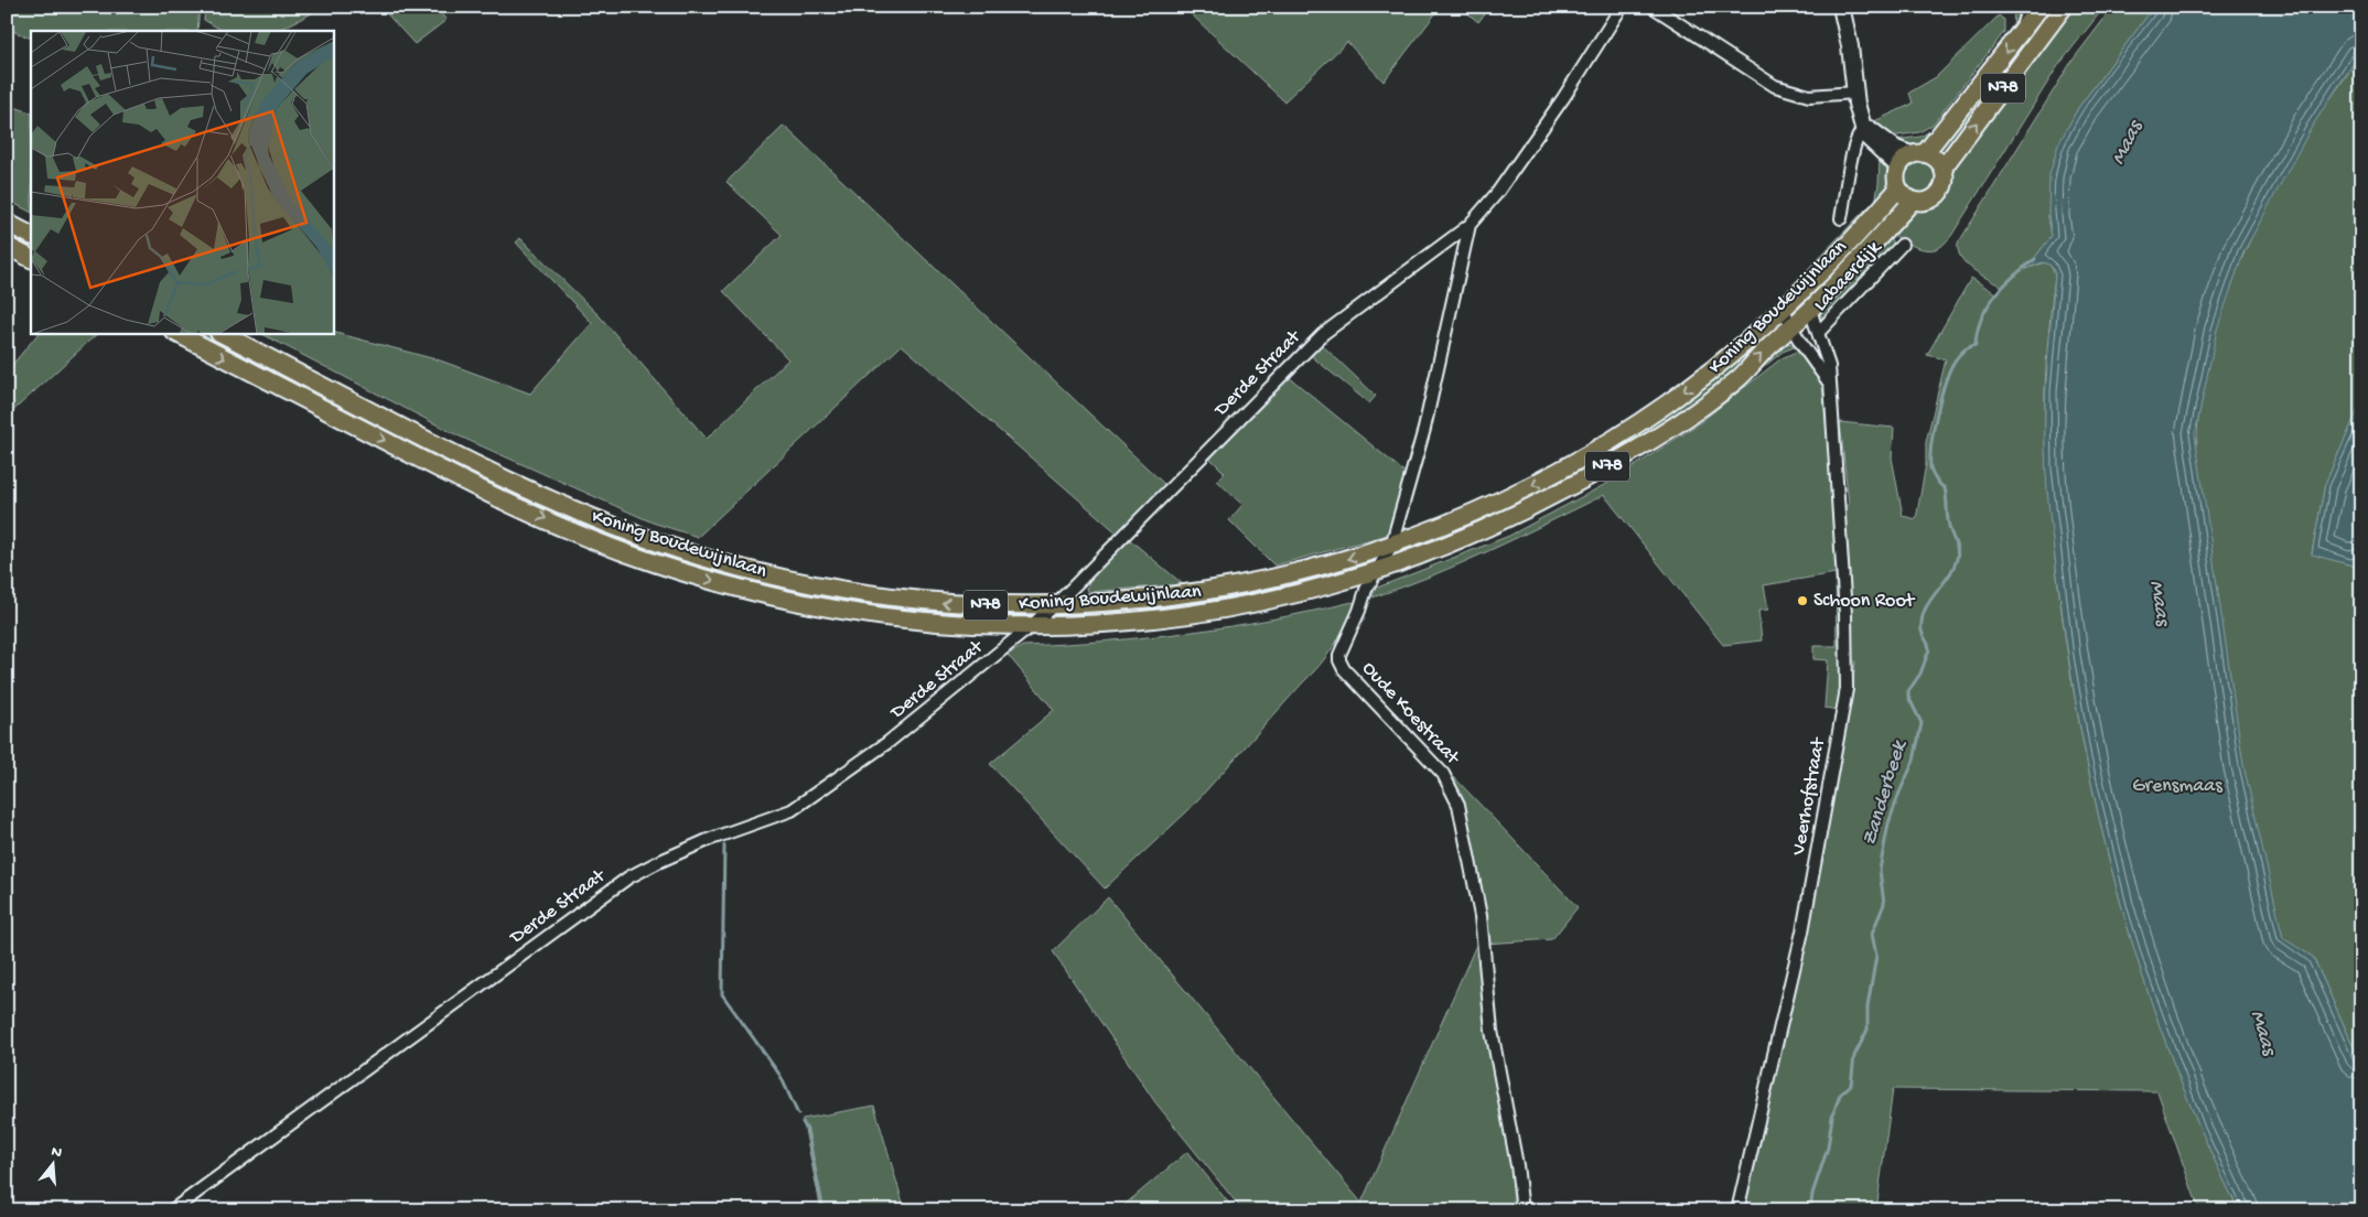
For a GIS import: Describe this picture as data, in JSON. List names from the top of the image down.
{
  "streets": {
    "main road": ["N78", "Koning Boudewijnlaan"],
    "street": [
      "Labaerdijk",
      "Derde Straat",
      "Oude Koestraat",
      "Veerhofstraat"
    ]
  },
  "crossings": [
    ["N78", "Koning Boudewijnlaan"],
    ["Labaerdijk", "Veerhofstraat"],
    ["Koning Boudewijnlaan", "Derde Straat"],
    ["Koning Boudewijnlaan", "Oude Koestraat"],
    ["Koning Boudewijnlaan", "Veerhofstraat"],
    ["Derde Straat", "Oude Koestraat"]
  ],
  "water": ["Maas", "Zanderbeek"],
  "parks": ["Grensmaas"],
  "places": ["Schoon Root"],
  "north": "top"
}
